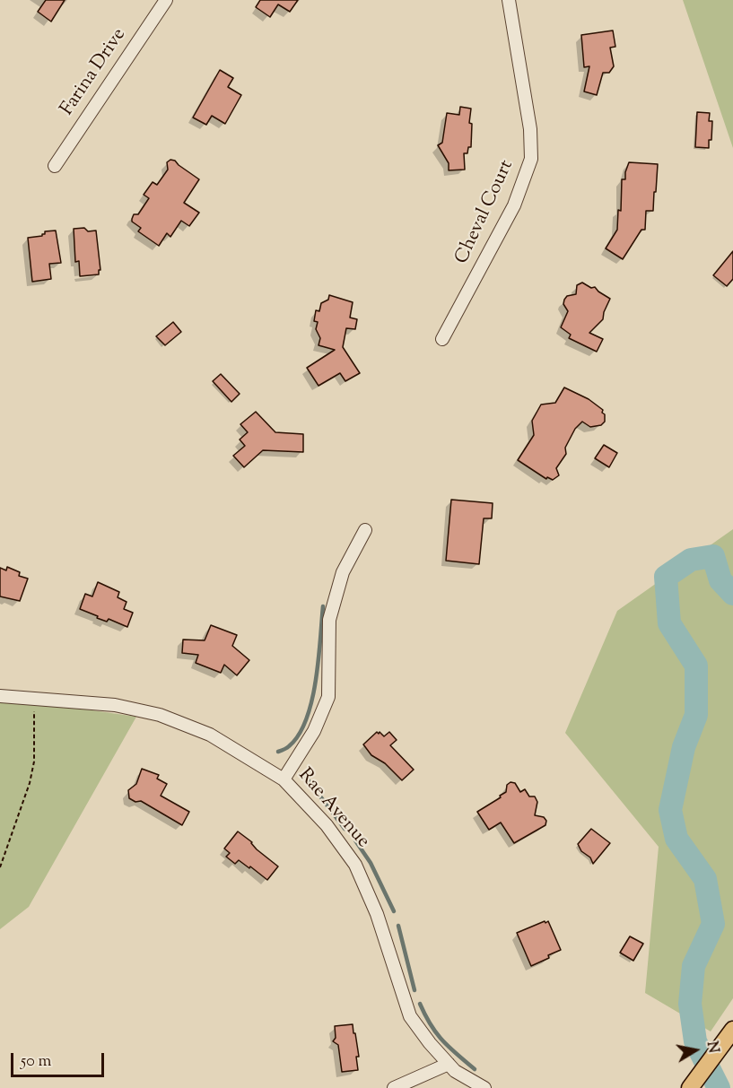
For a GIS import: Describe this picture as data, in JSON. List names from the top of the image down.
{
  "streets": {
    "street": ["Farina Drive", "Cheval Court", "Rae Avenue"]
  },
  "scale_bar": "50 m",
  "north": "right"
}
